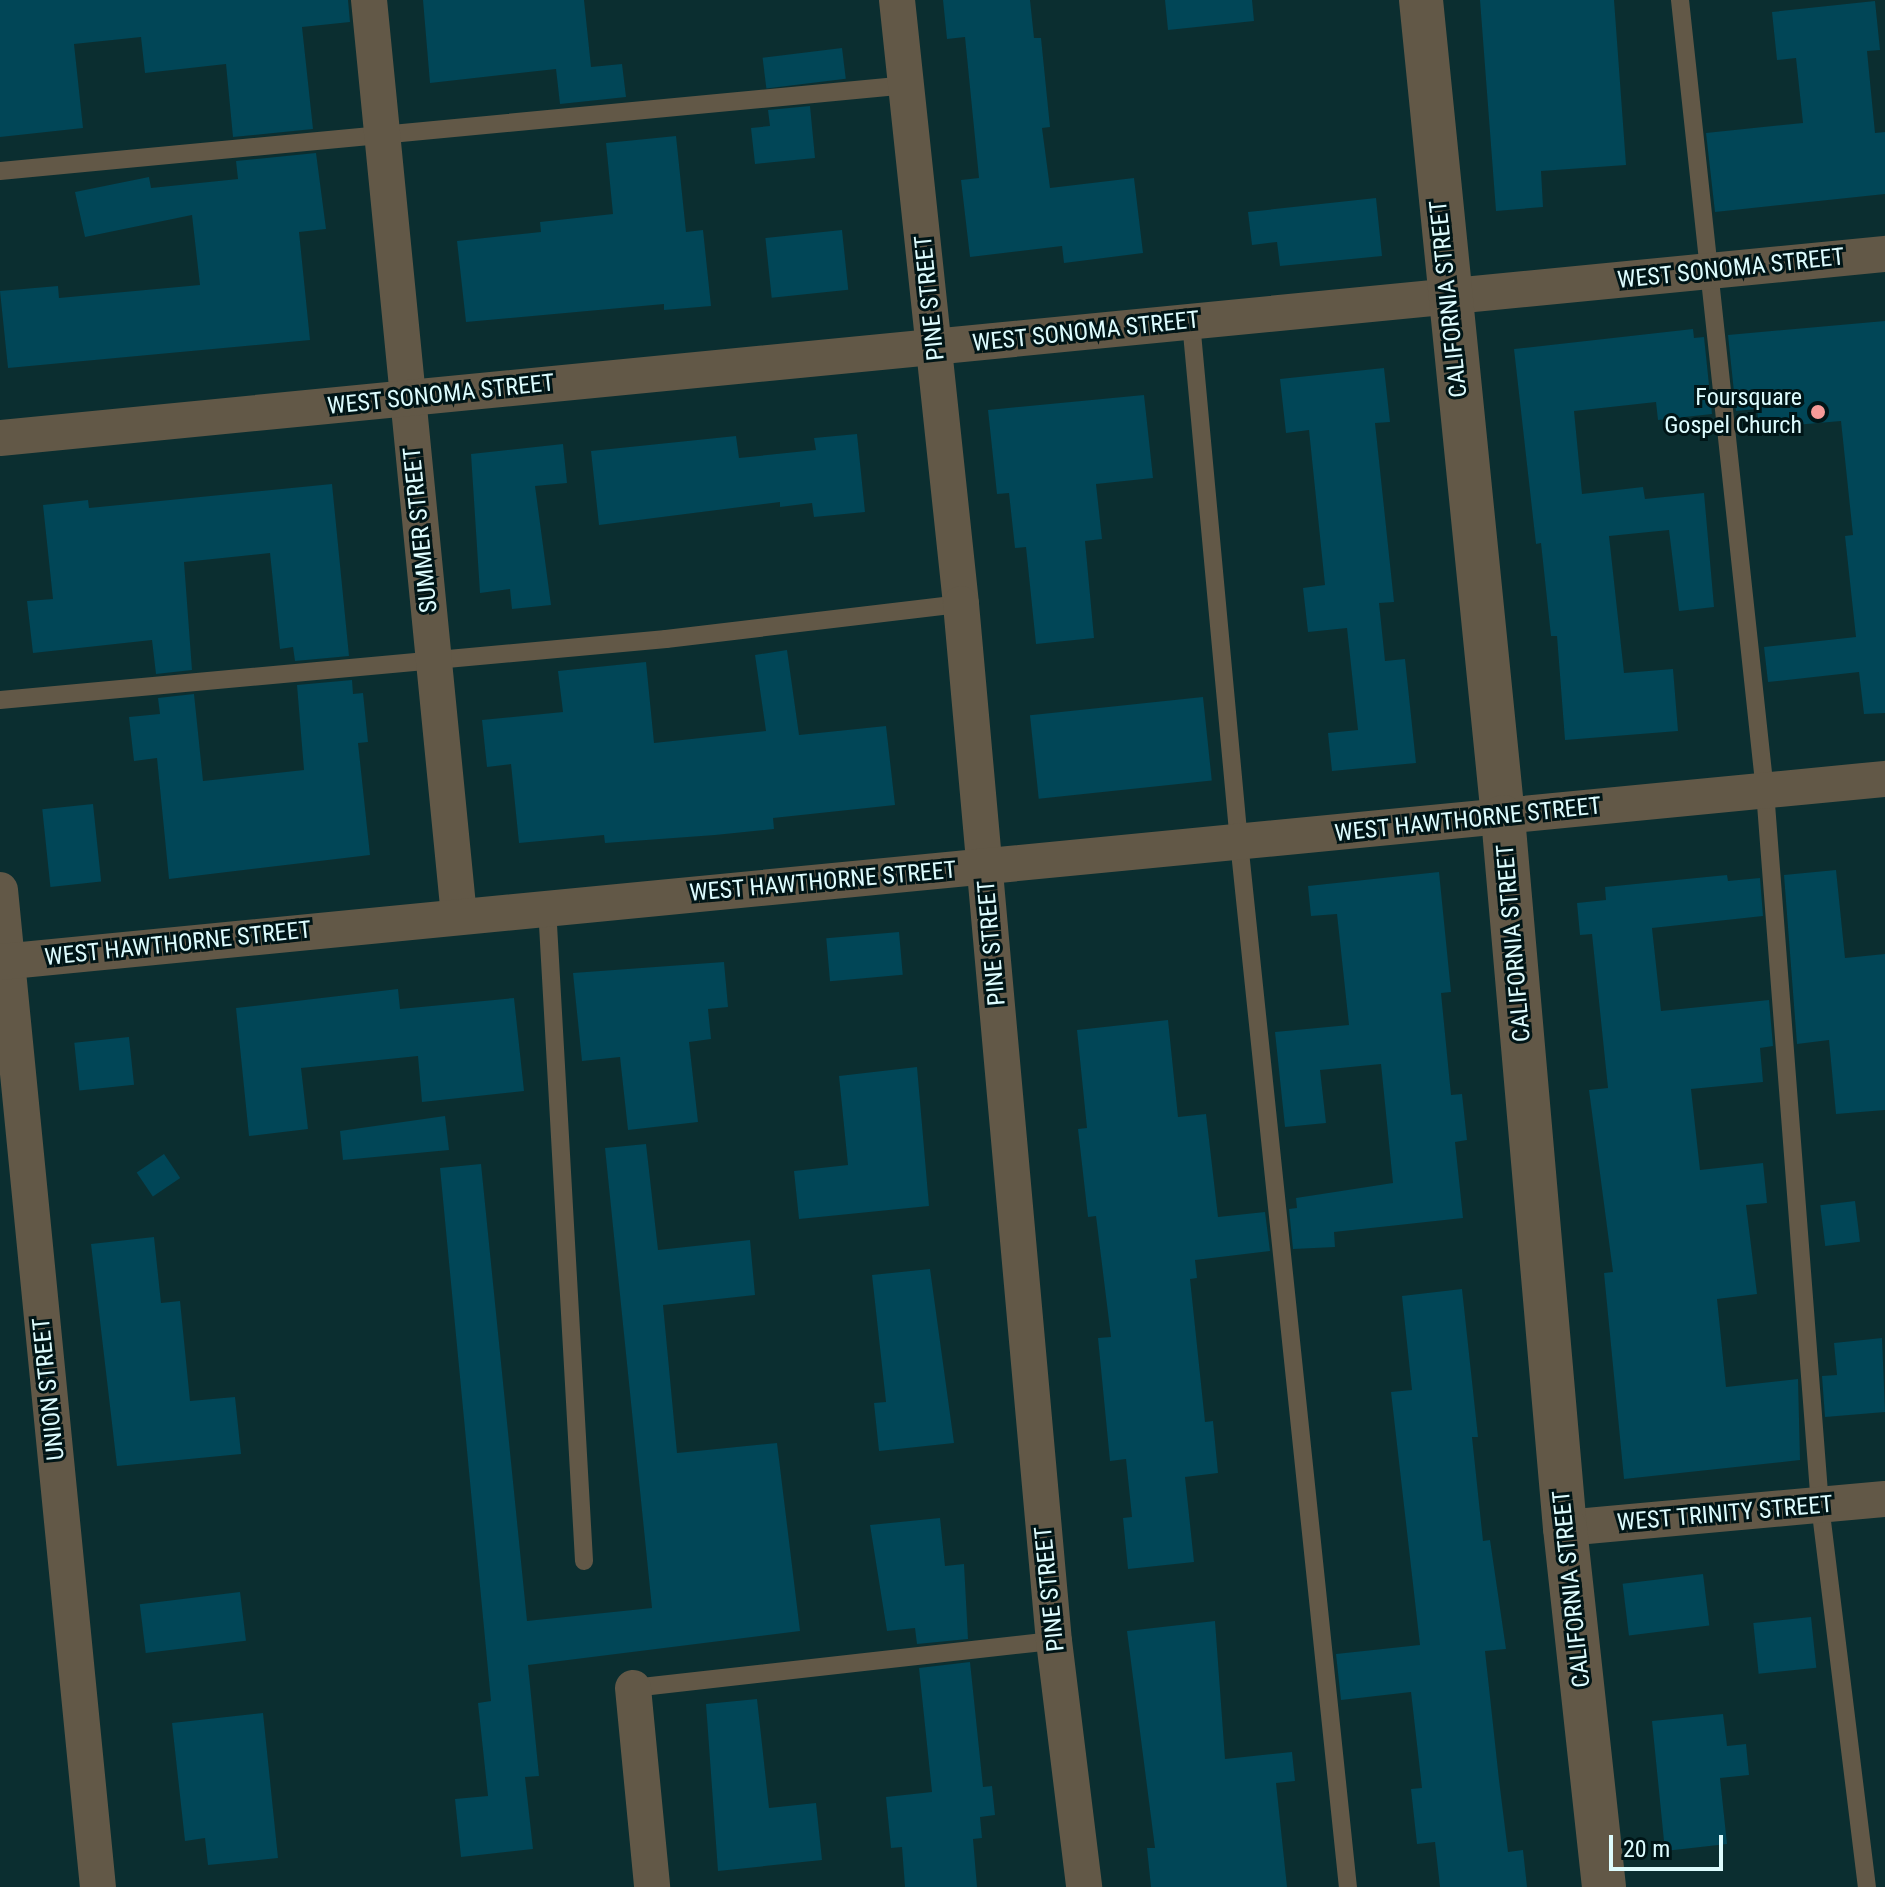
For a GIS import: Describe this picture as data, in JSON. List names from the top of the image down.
{
  "streets": {
    "street": [
      "WEST SONOMA STREET",
      "PINE STREET",
      "CALIFORNIA STREET",
      "SUMMER STREET",
      "WEST HAWTHORNE STREET",
      "UNION STREET",
      "WEST TRINITY STREET"
    ]
  },
  "crossings": [
    ["WEST SONOMA STREET", "PINE STREET"],
    ["WEST SONOMA STREET", "CALIFORNIA STREET"],
    ["WEST SONOMA STREET", "SUMMER STREET"],
    ["PINE STREET", "WEST HAWTHORNE STREET"],
    ["CALIFORNIA STREET", "WEST HAWTHORNE STREET"],
    ["CALIFORNIA STREET", "WEST TRINITY STREET"],
    ["SUMMER STREET", "WEST HAWTHORNE STREET"],
    ["WEST HAWTHORNE STREET", "UNION STREET"]
  ],
  "places": ["Foursquare Gospel Church"],
  "scale_bar": "20 m"
}
